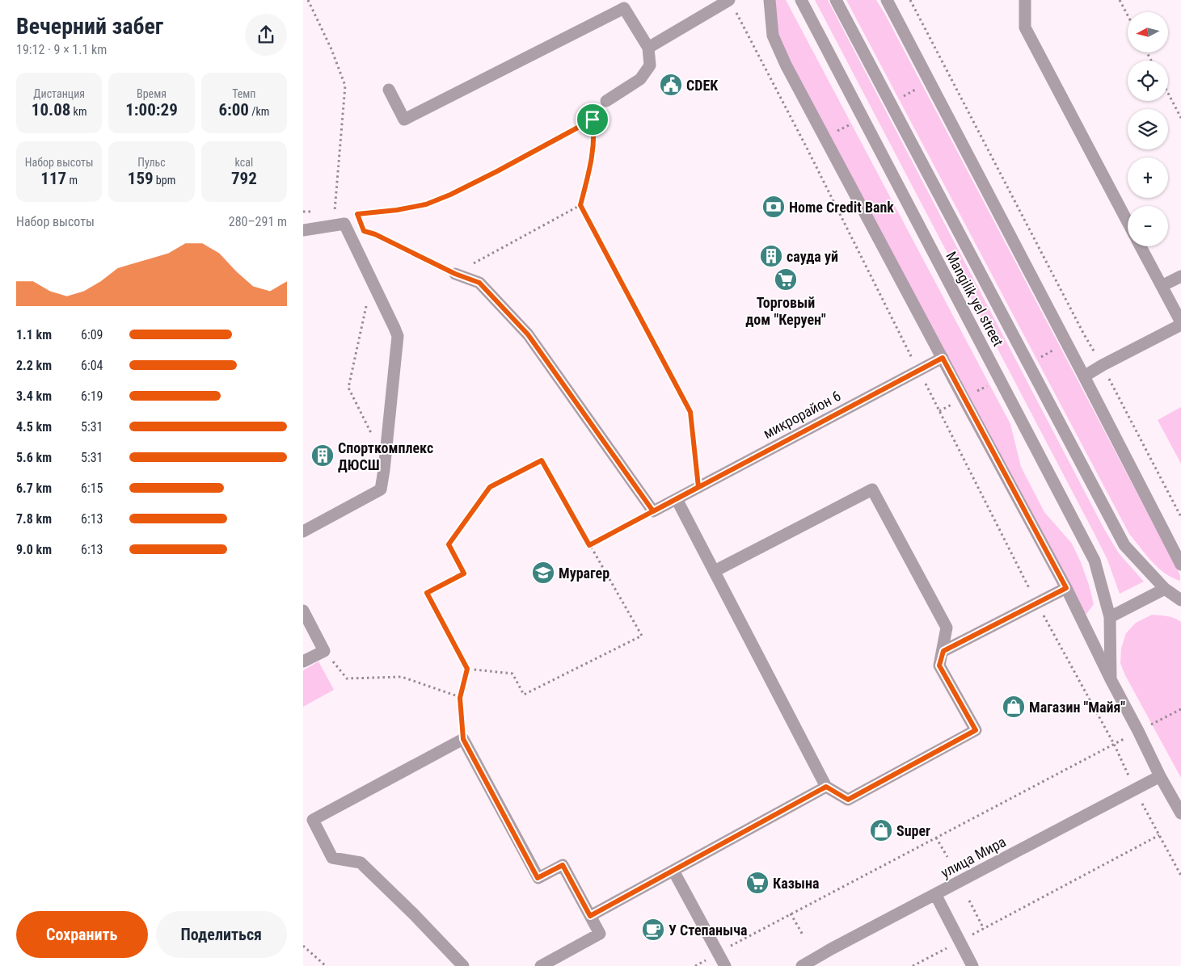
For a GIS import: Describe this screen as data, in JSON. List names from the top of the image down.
{
  "streets": {
    "street": ["Mangilik yel street", "микрорайон 6", "улица Мира"]
  },
  "crossings": [
    ["Mangilik yel street", "улица Мира"]
  ],
  "places": {
    "public building": ["CDEK"],
    "bank": ["Home Credit Bank"],
    "building": ["сауда уй", "Спорткомплекс ДЮСШ"],
    "supermarket": ["Торговый дом \"Керуен\"", "Казына"],
    "school or university": ["Мурагер"],
    "shop": ["Магазин \"Майя\"", "Super"],
    "cafe": ["У Степаныча"]
  },
  "north": "left",
  "page": {
    "heading": ["Вечерний забег", "19:12 · 9 × 1.1 km"],
    "map_buttons": ["+", "−"],
    "stats": [
      ["Дистанция", "10.08 km"],
      ["Время", "1:00:29"],
      ["Темп", "6:00 /km"],
      ["Набор высоты", "117 m"],
      ["Пульс", "159 bpm"],
      ["kcal", "792"]
    ],
    "chart": ["Набор высоты", "280–291 m"],
    "list": [
      {
        "name": "1.1 km",
        "note": "6:09"
      },
      {
        "name": "2.2 km",
        "note": "6:04"
      },
      {
        "name": "3.4 km",
        "note": "6:19"
      },
      {
        "name": "4.5 km",
        "note": "5:31"
      },
      {
        "name": "5.6 km",
        "note": "5:31"
      },
      {
        "name": "6.7 km",
        "note": "6:15"
      },
      {
        "name": "7.8 km",
        "note": "6:13"
      },
      {
        "name": "9.0 km",
        "note": "6:13"
      }
    ],
    "buttons": ["Сохранить", "Поделиться"]
  }
}
